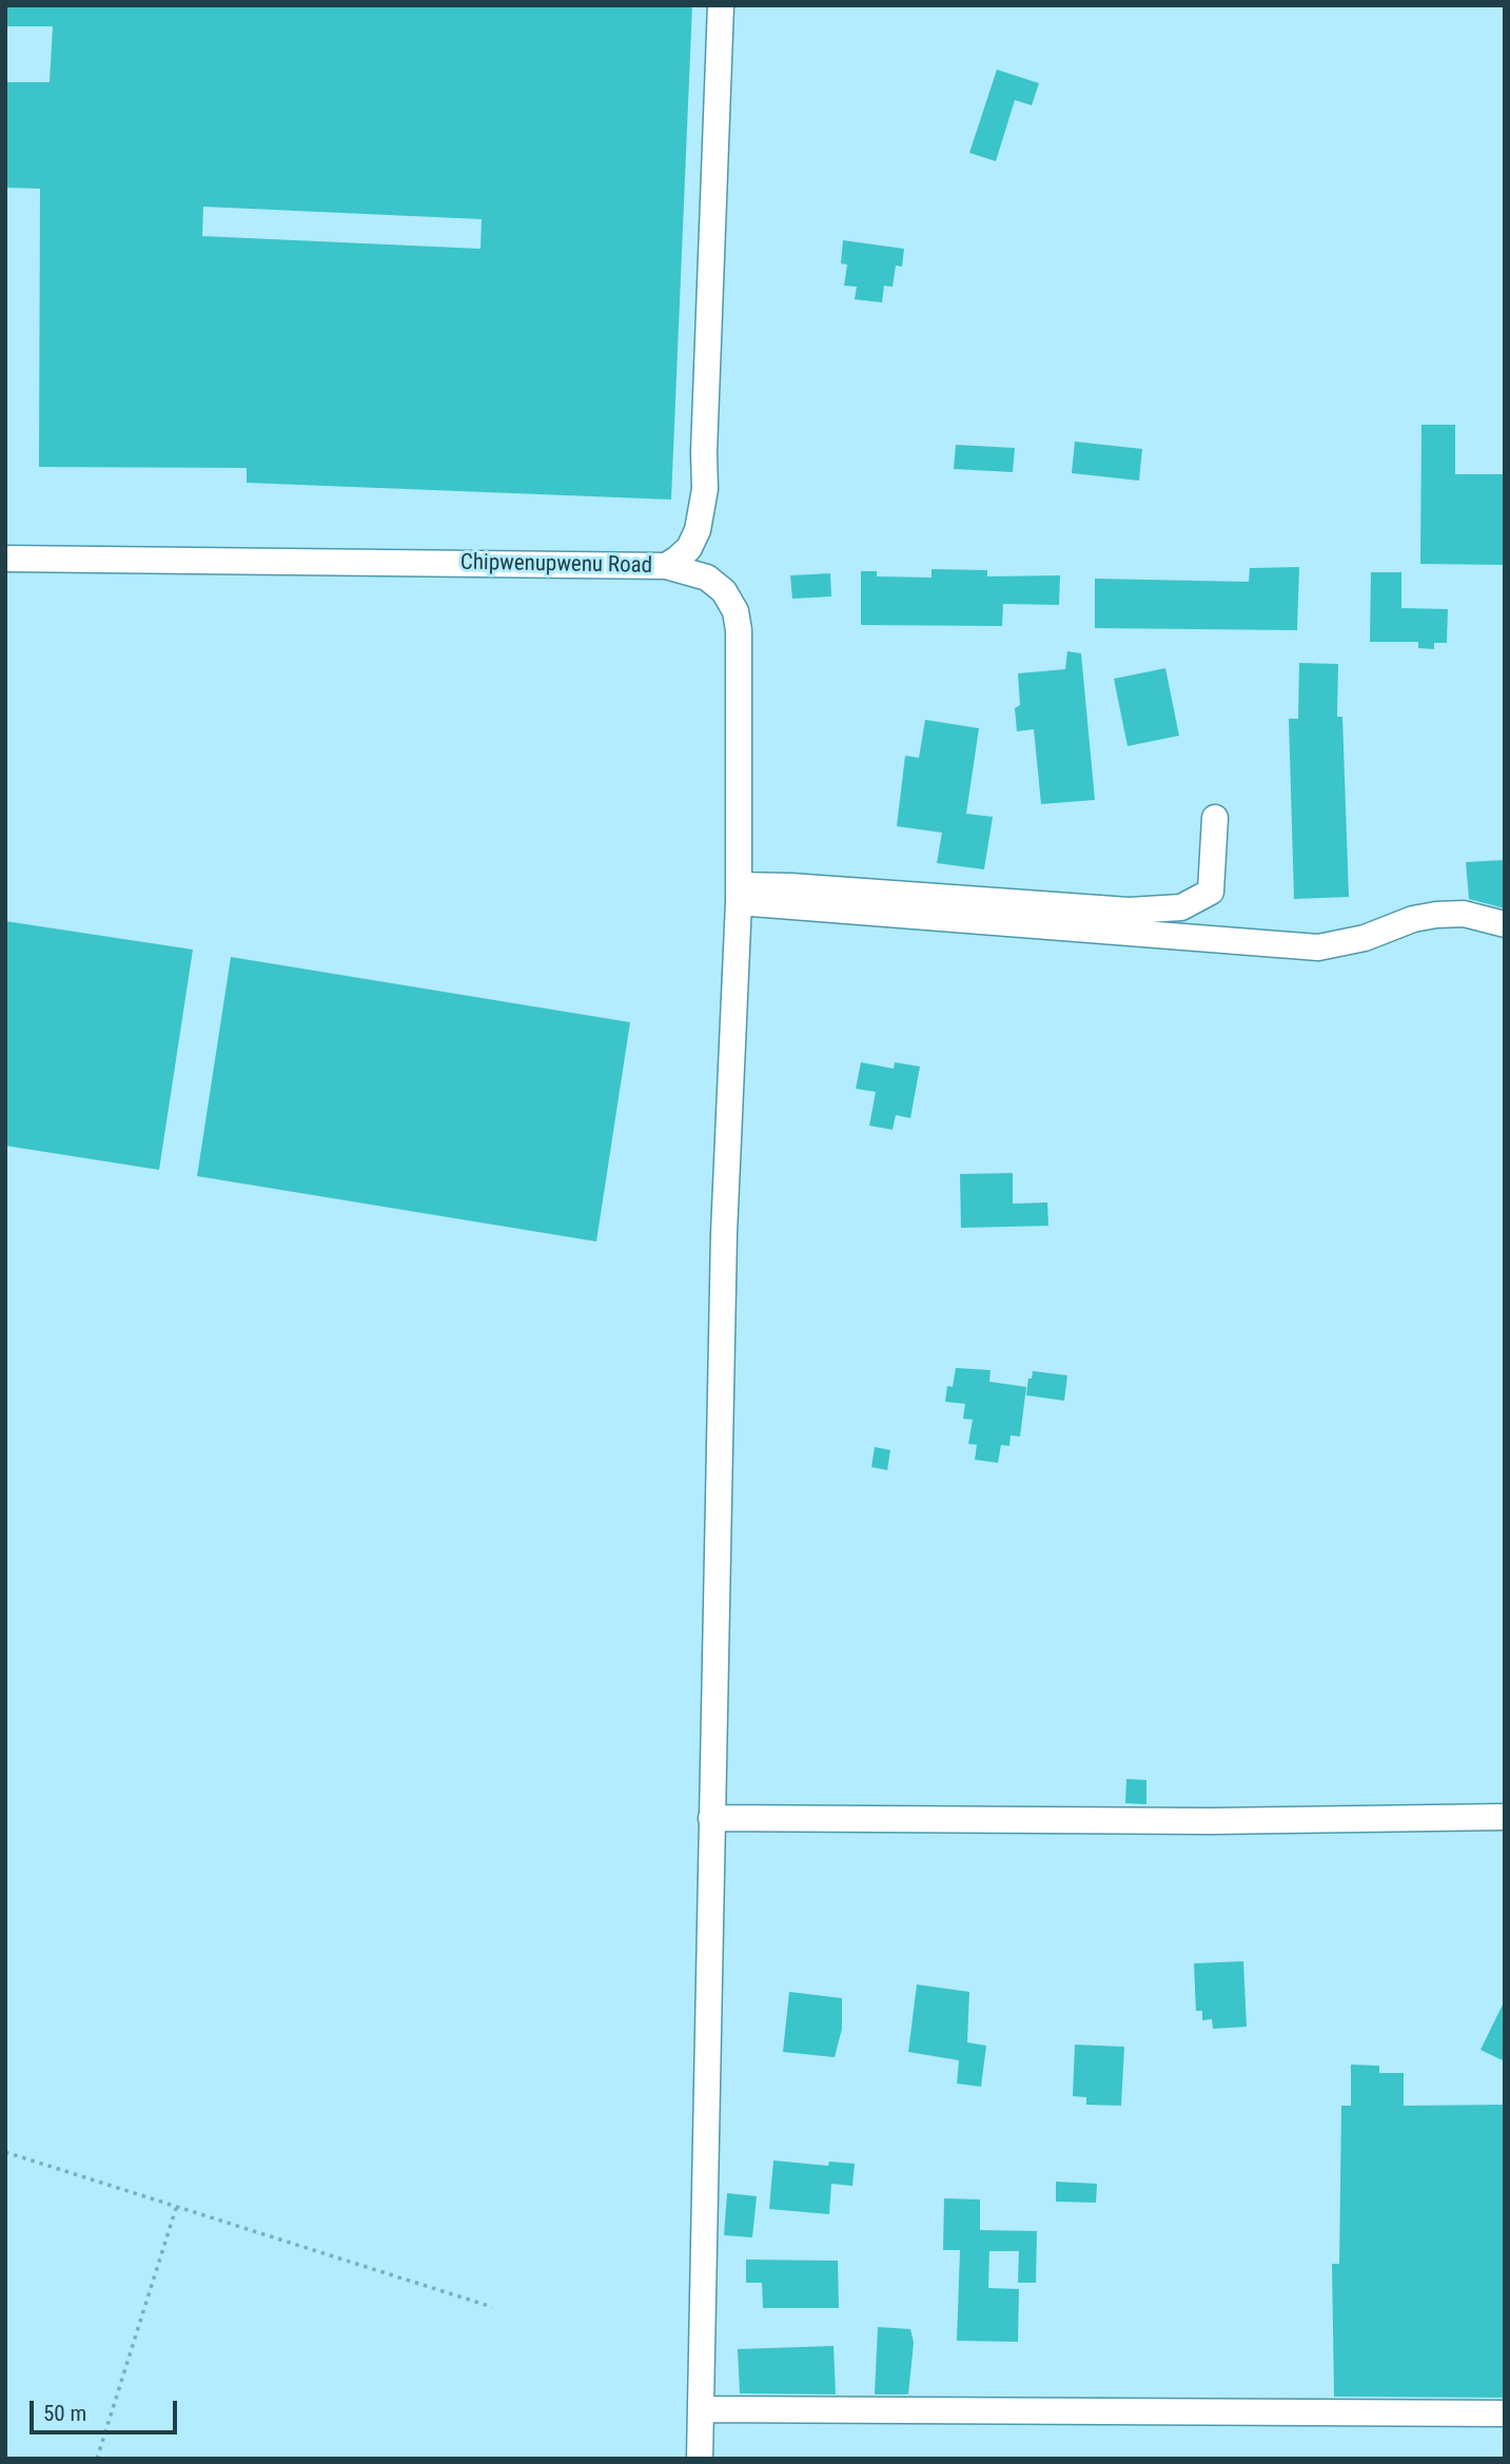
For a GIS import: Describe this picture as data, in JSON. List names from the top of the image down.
{
  "streets": {
    "street": ["Chipwenupwenu Road"]
  },
  "scale_bar": "50 m"
}
